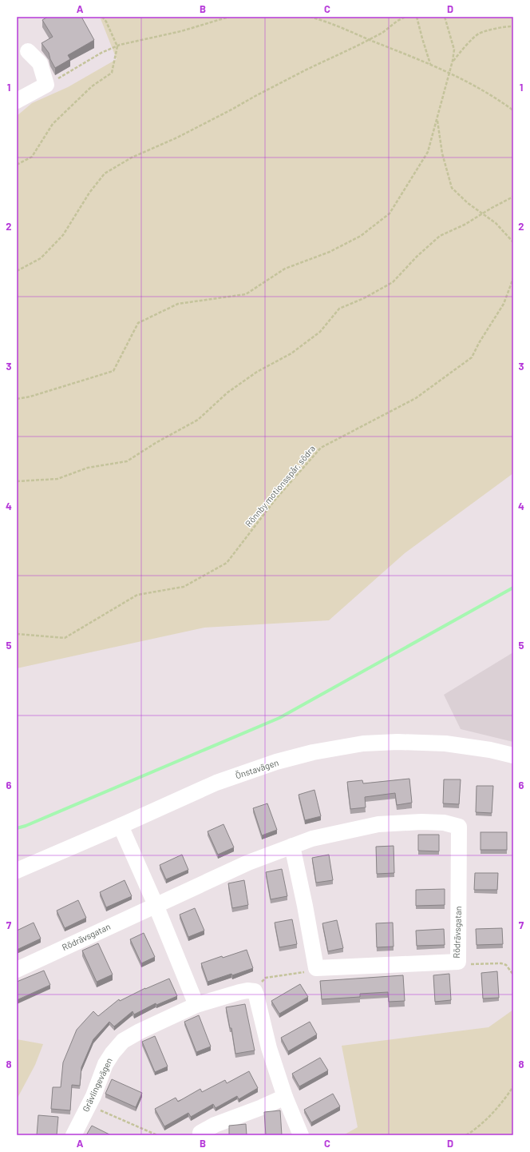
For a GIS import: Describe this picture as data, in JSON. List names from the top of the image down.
{
  "streets": {
    "street": ["Önstavägen", "Rödrävsgatan", "Grävlingevägen"],
    "path": ["Rönnby motionsspår, södra"]
  },
  "grid": {
    "columns": [
      "A",
      "B",
      "C",
      "D"
    ],
    "rows": [
      "1",
      "2",
      "3",
      "4",
      "5",
      "6",
      "7",
      "8"
    ]
  }
}
